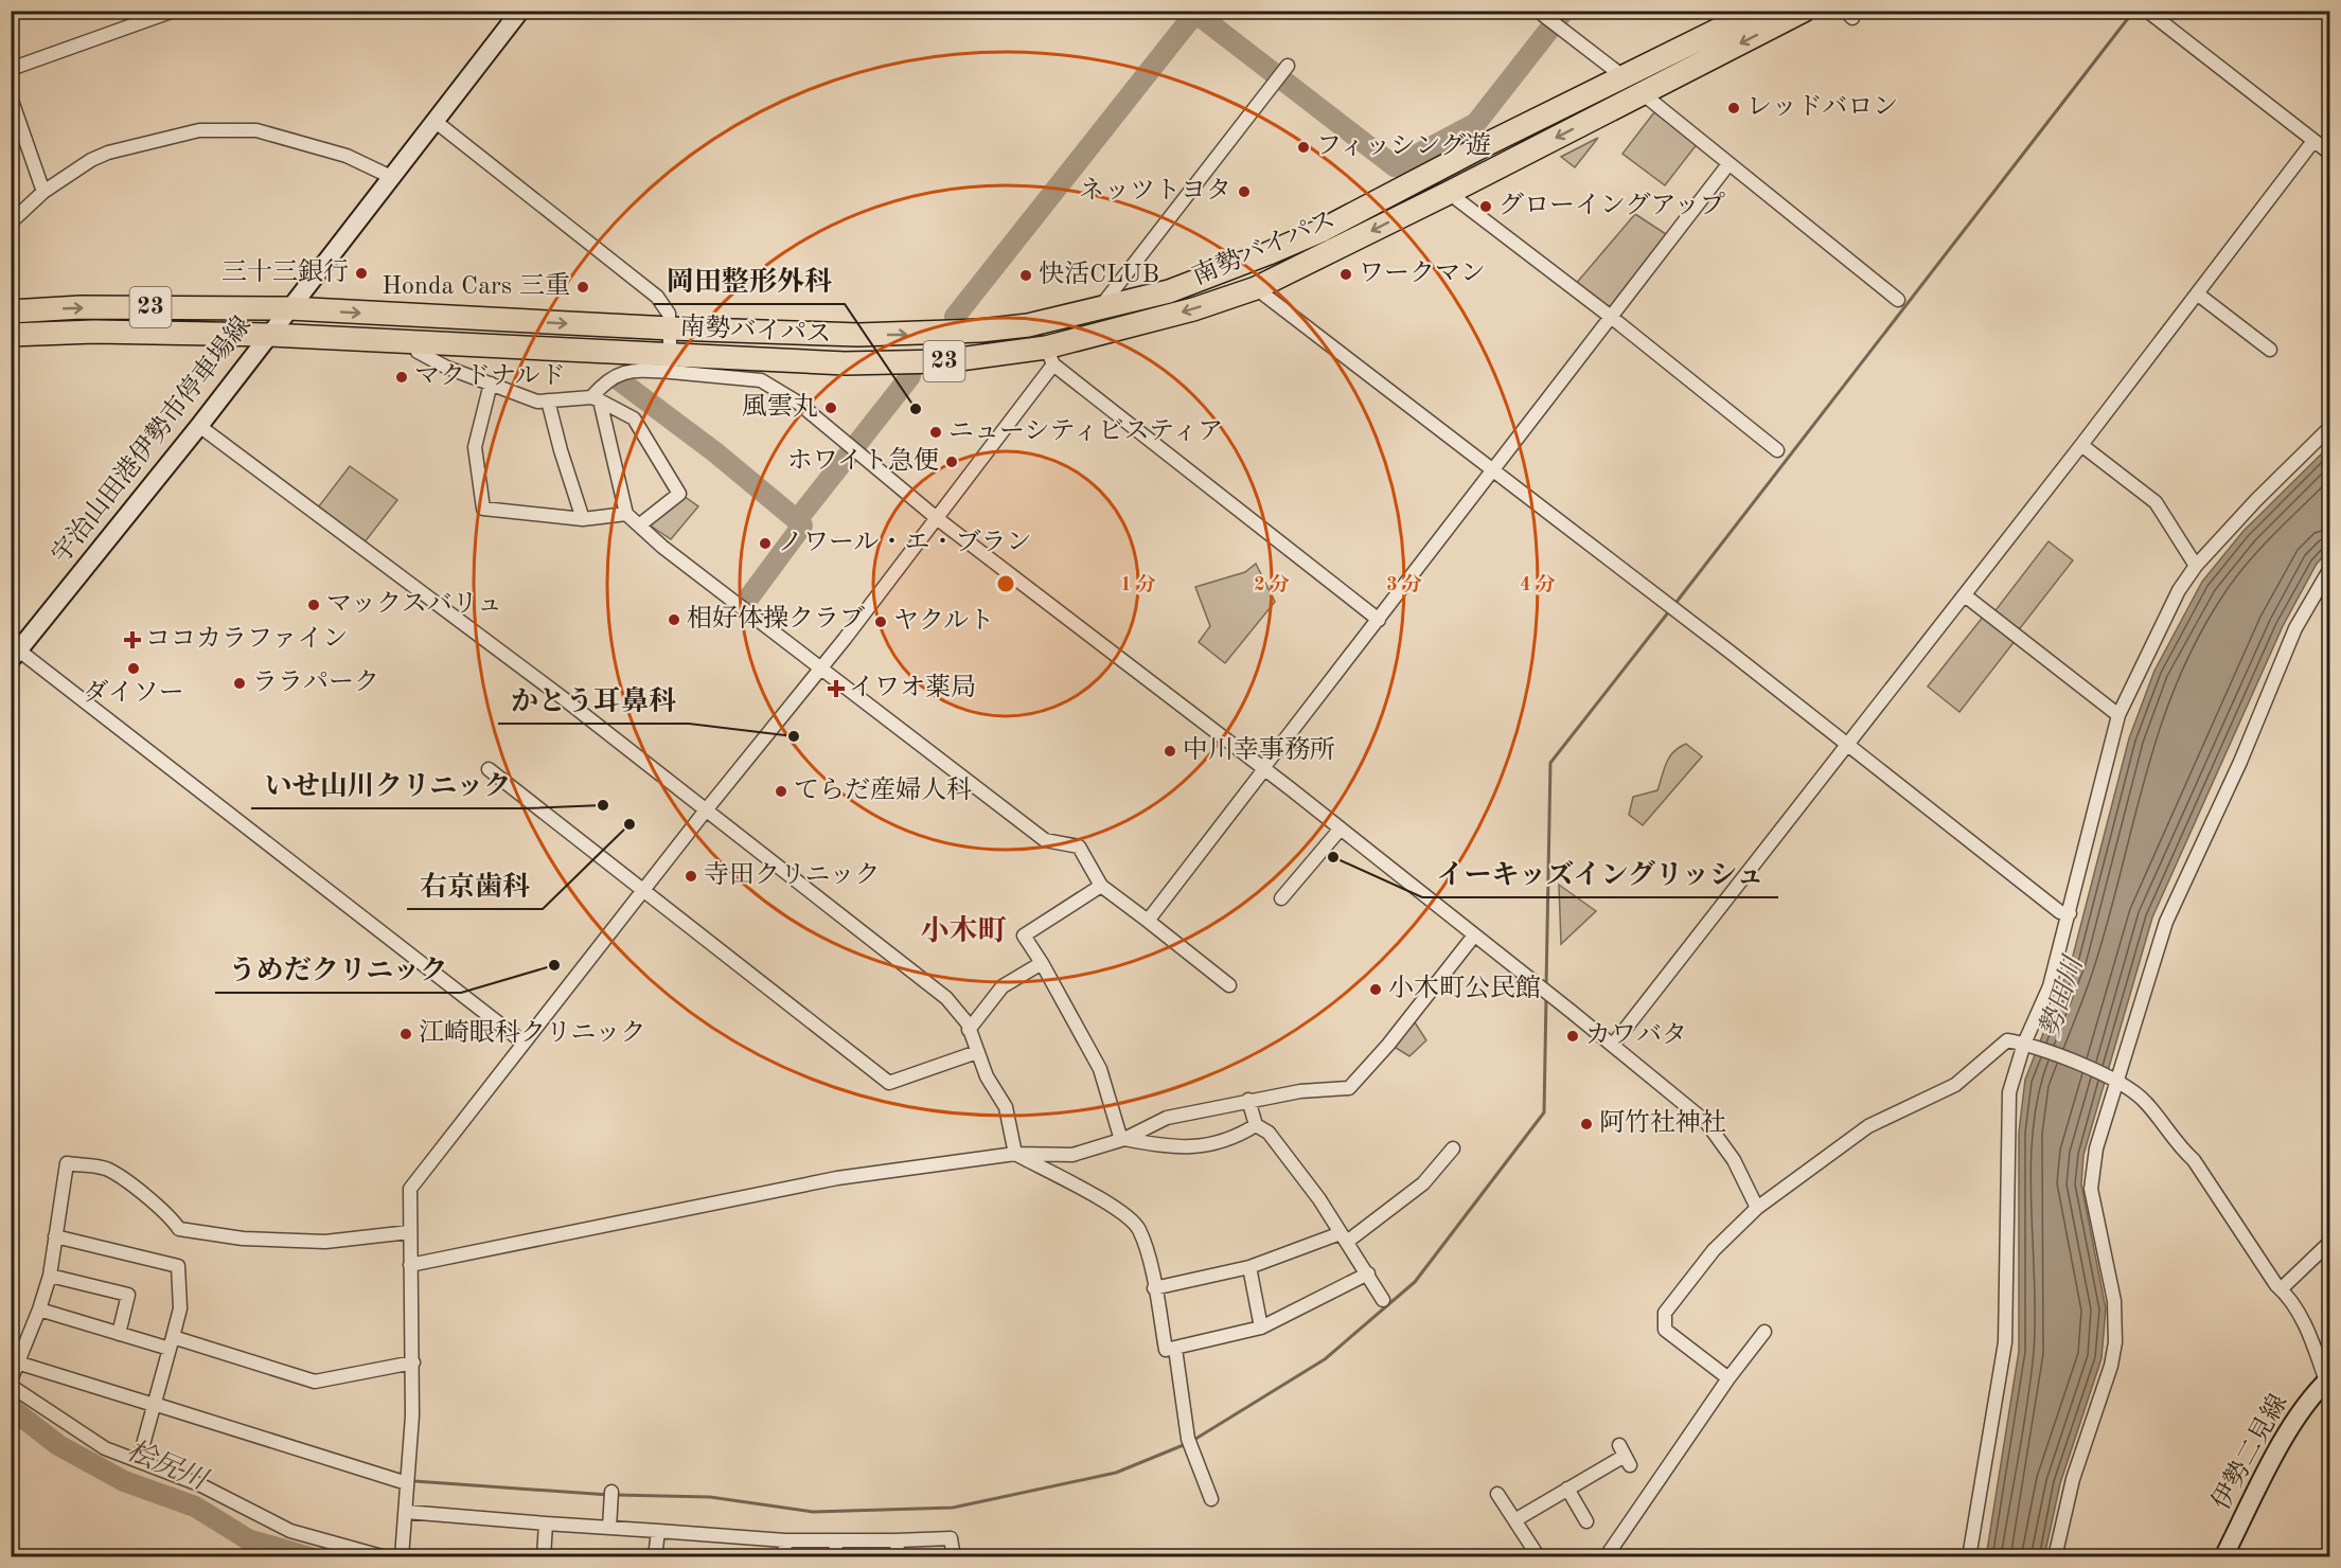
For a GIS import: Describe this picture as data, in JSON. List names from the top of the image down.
{
  "streets": {
    "highway": ["南勢バイパス", "23"],
    "main road": ["宇治山田港伊勢市停車場線", "伊勢二見線"]
  },
  "crossings": [
    ["南勢バイパス", "宇治山田港伊勢市停車場線"]
  ],
  "districts": ["小木町"],
  "water": ["勢田川", "桧尻川"],
  "places": {
    "other": [
      "レッドバロン",
      "フィッシング遊",
      "ネッツトヨタ",
      "グローイングアップ",
      "三十三銀行",
      "ワークマン",
      "快活CLUB",
      "Honda Cars 三重",
      "マクドナルド",
      "風雲丸",
      "岡田整形外科",
      "ニューシティビスティア",
      "ホワイト急便",
      "ノワール・エ・ブラン",
      "マックスバリュ",
      "相好体操クラブ",
      "ヤクルト",
      "ダイソー",
      "ララパーク",
      "かとう耳鼻科",
      "中川幸事務所",
      "てらだ産婦人科",
      "いせ山川クリニック",
      "右京歯科",
      "イーキッズイングリッシュ",
      "寺田クリニック",
      "うめだクリニック",
      "小木町公民館",
      "江崎眼科クリニック",
      "カワバタ",
      "阿竹社神社"
    ],
    "health": ["ココカラファイン", "イワオ薬局"]
  },
  "rings": [
    "1 分",
    "2 分",
    "3 分",
    "4 分"
  ]
}
